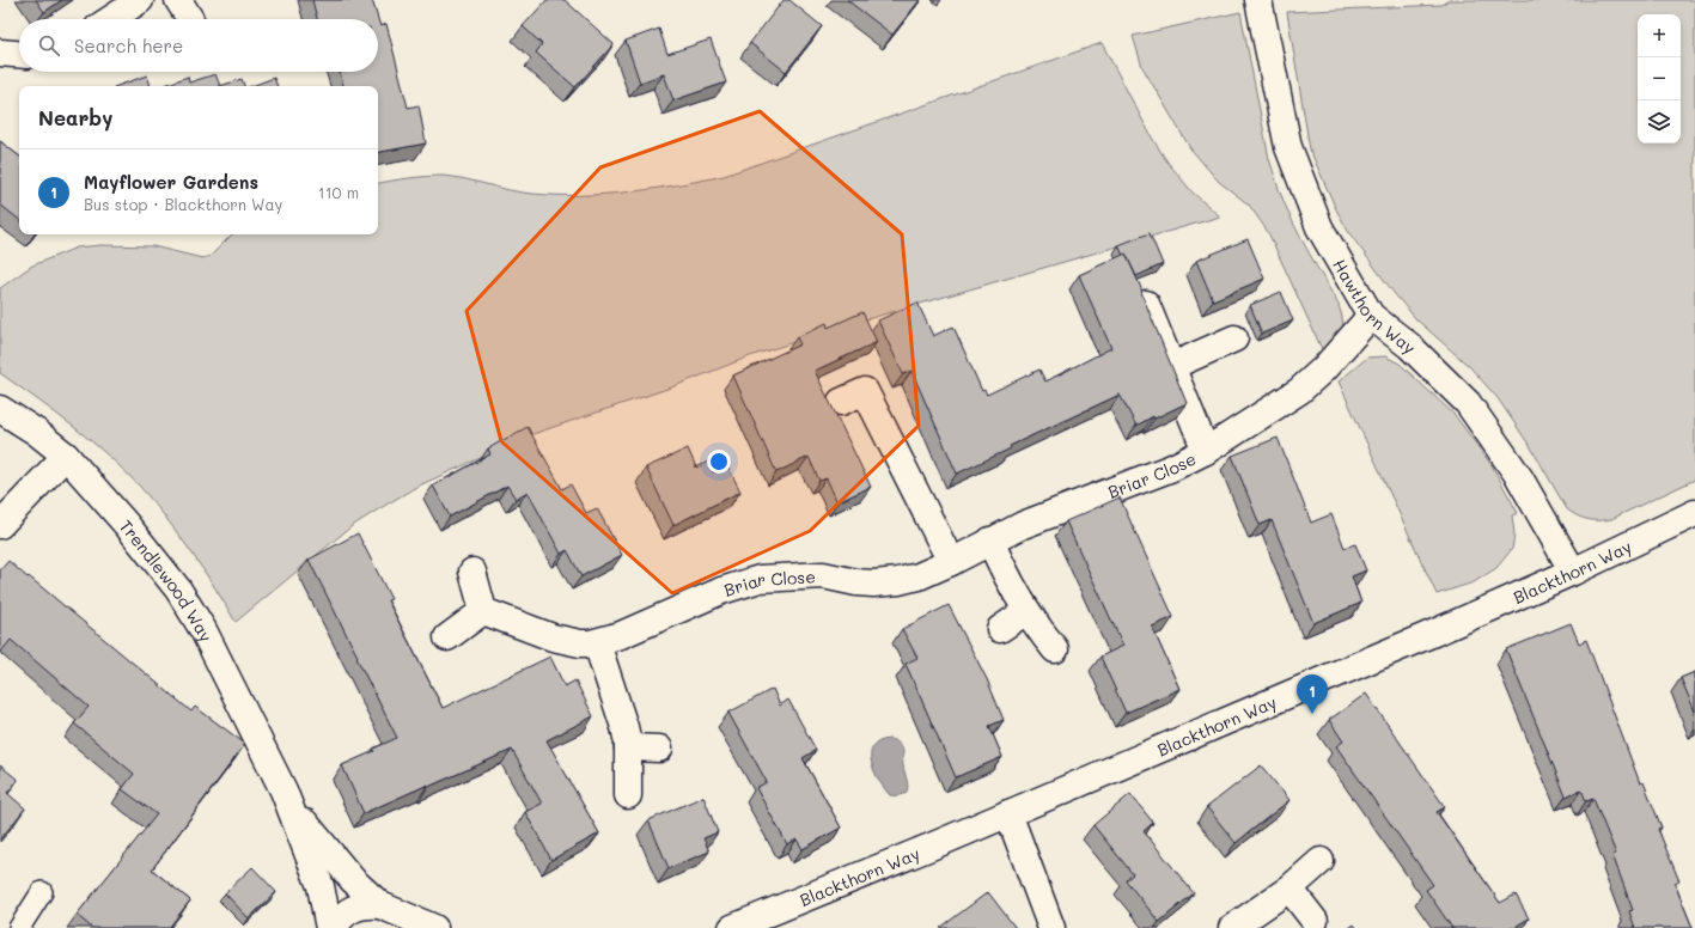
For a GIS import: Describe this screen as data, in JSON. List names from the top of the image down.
{
  "streets": {
    "street": [
      "Hawthorn Way",
      "Briar Close",
      "Blackthorn Way",
      "Trendlewood Way"
    ]
  },
  "crossings": [
    ["Hawthorn Way", "Briar Close"],
    ["Hawthorn Way", "Blackthorn Way"]
  ],
  "page": {
    "map_buttons": ["+", "−"],
    "search": "Search here",
    "heading": "Nearby",
    "list": [
      {
        "mark": "1",
        "name": "Mayflower Gardens",
        "note": "Bus stop · Blackthorn Way",
        "value": "110 m"
      }
    ],
    "pins": "1"
  }
}
